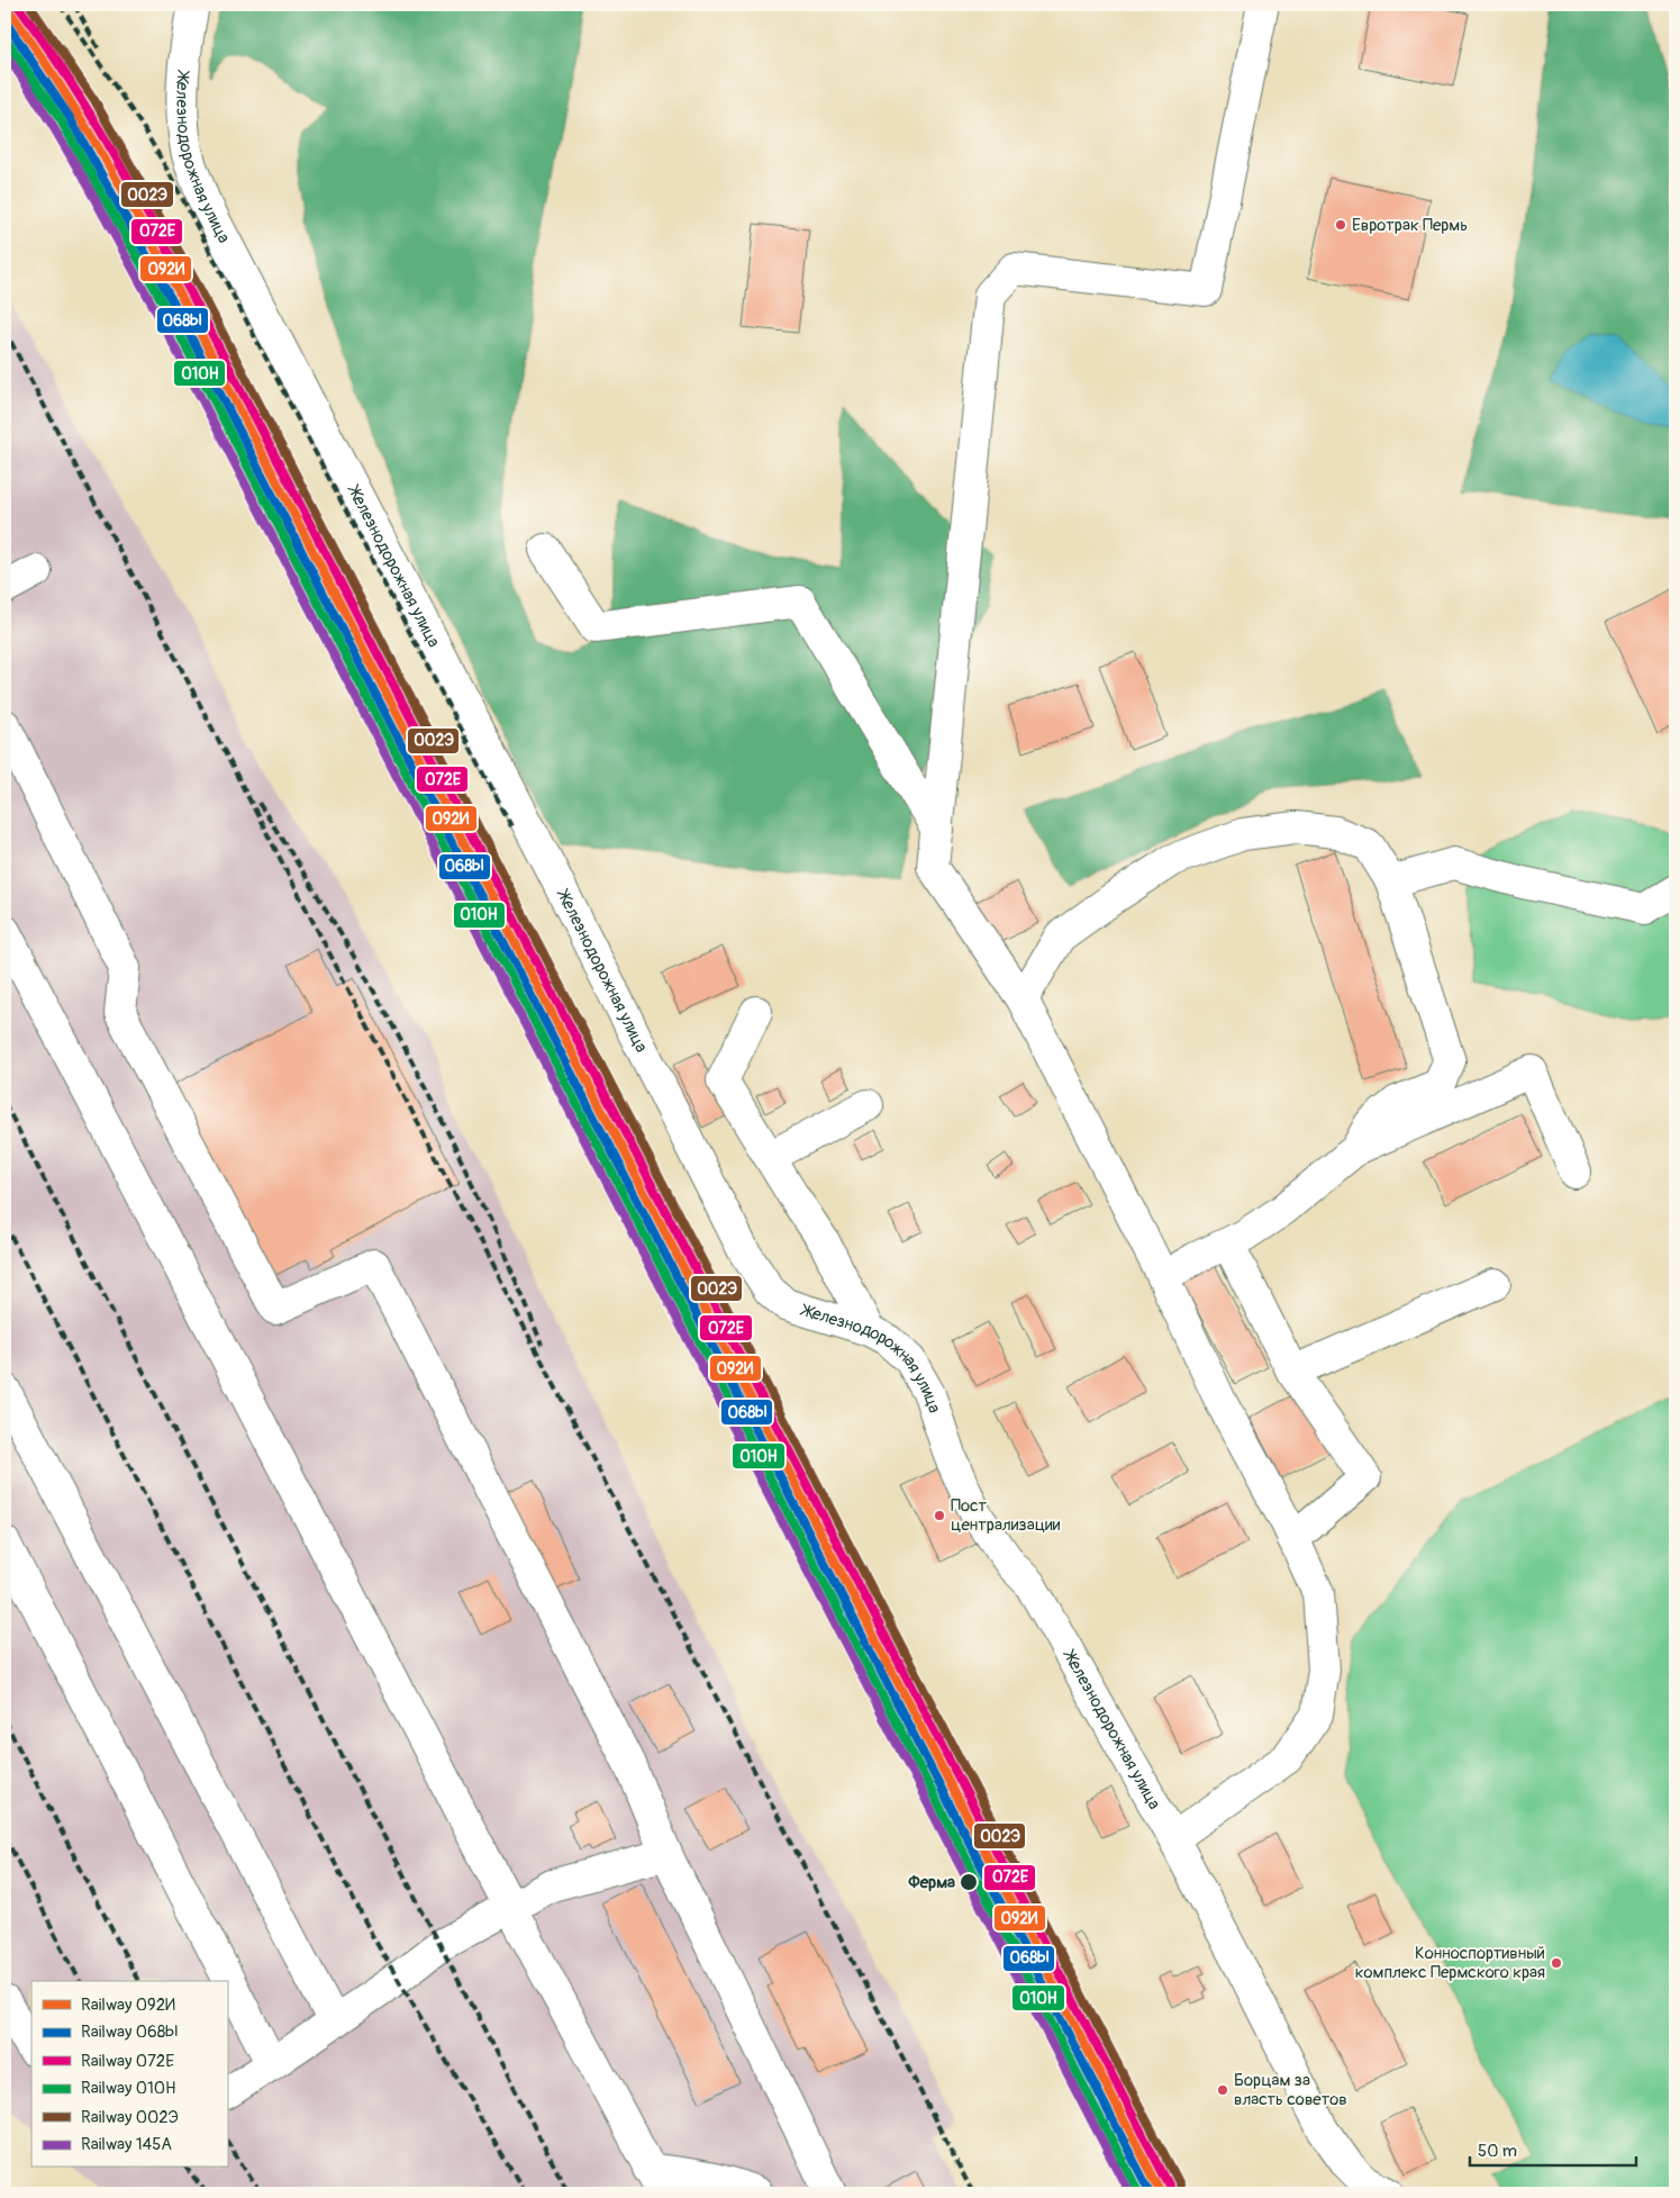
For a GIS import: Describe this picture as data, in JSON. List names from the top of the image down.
{
  "streets": {
    "street": ["Железнодорожная улица"]
  },
  "places": [
    "Евротрак Пермь",
    "Пост централизации",
    "Ферма",
    "Конноспортивный комплекс Пермского края",
    "Борцам за власть советов"
  ],
  "lines": [
    "rail line 092И",
    "rail line 072Е",
    "rail line 002Э",
    "rail line 068Ы",
    "rail line 010Н",
    "rail line 145А"
  ],
  "legend": [
    "Railway 092И",
    "Railway 068Ы",
    "Railway 072Е",
    "Railway 010Н",
    "Railway 002Э",
    "Railway 145А"
  ],
  "scale_bar": "50 m"
}
